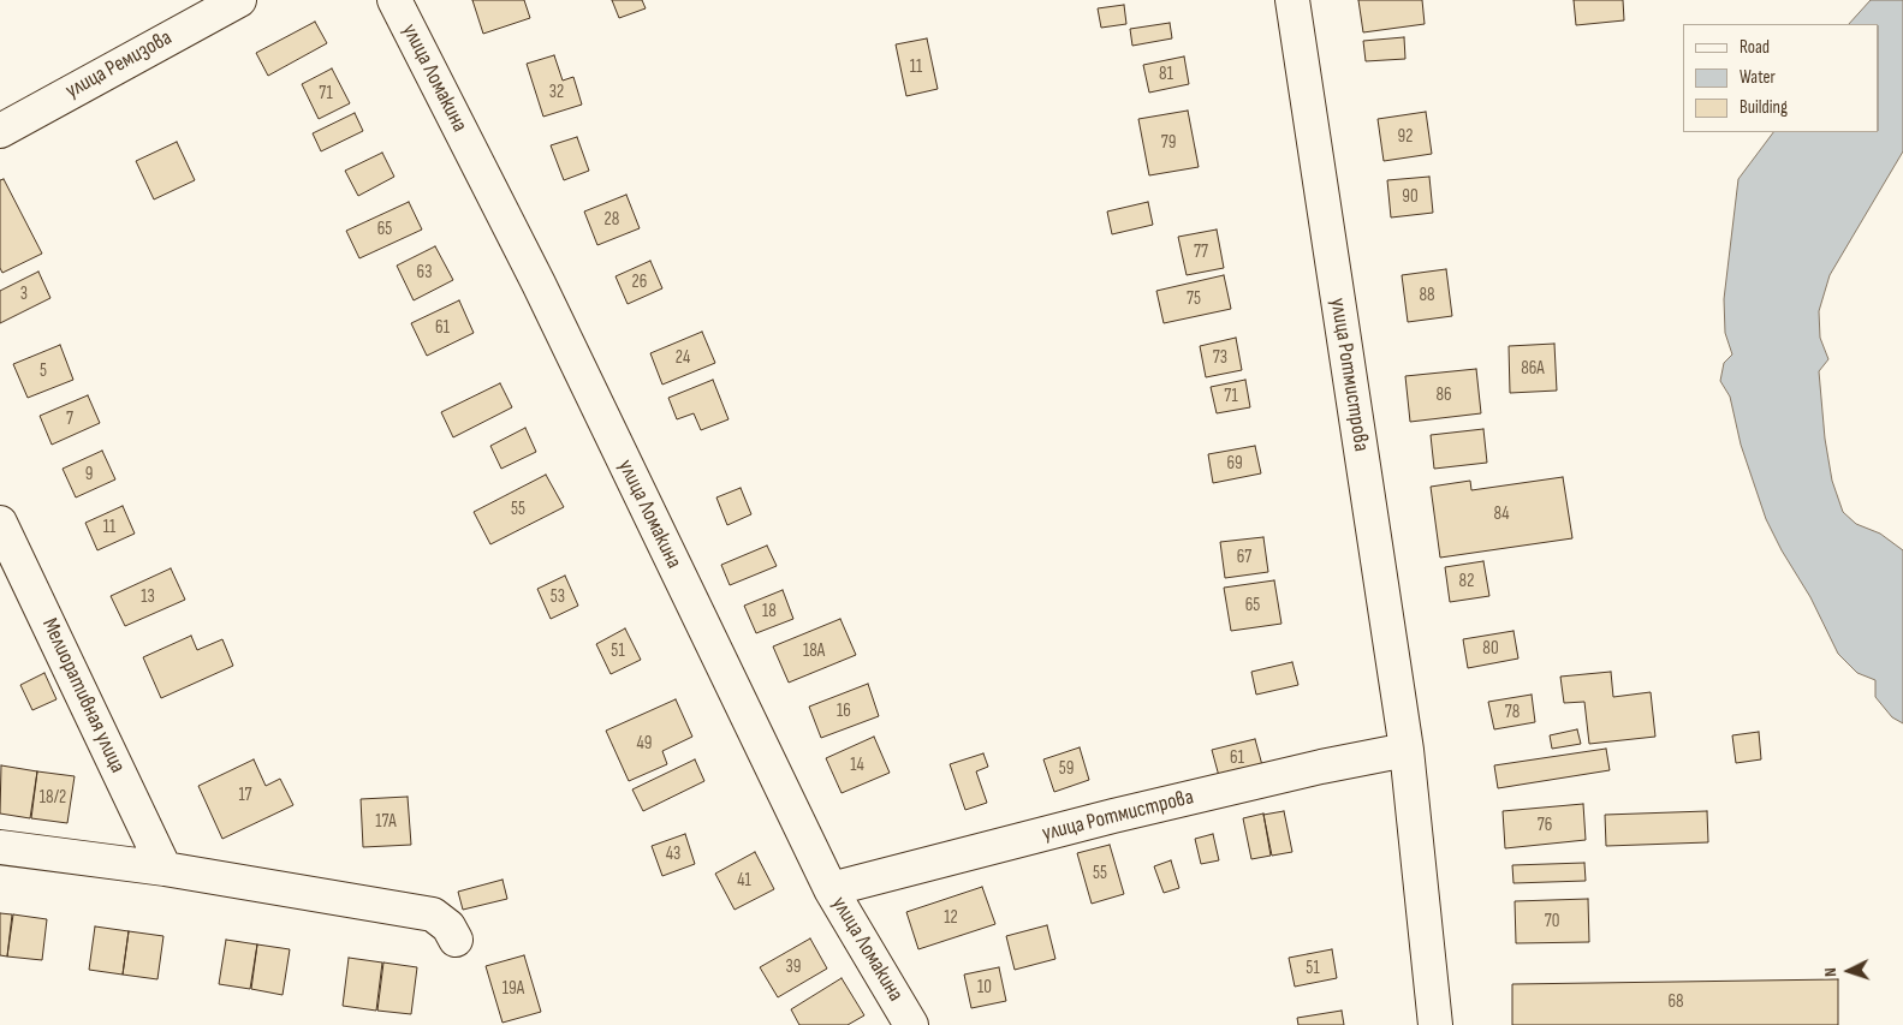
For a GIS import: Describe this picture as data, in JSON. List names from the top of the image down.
{
  "streets": {
    "street": [
      "улица Ремизова",
      "улица Ломакина",
      "улица Ротмистрова",
      "Мелиоративная улица"
    ]
  },
  "crossings": [
    ["улица Ломакина", "улица Ротмистрова"]
  ],
  "house_numbers": [
    "11",
    "81",
    "32",
    "71",
    "92",
    "79",
    "90",
    "28",
    "65",
    "77",
    "63",
    "26",
    "3",
    "88",
    "75",
    "61",
    "24",
    "73",
    "86А",
    "5",
    "86",
    "71",
    "7",
    "69",
    "9",
    "55",
    "84",
    "11",
    "67",
    "82",
    "13",
    "53",
    "65",
    "18",
    "80",
    "51",
    "18А",
    "16",
    "78",
    "49",
    "61",
    "14",
    "59",
    "17",
    "18/2",
    "17А",
    "76",
    "43",
    "55",
    "41",
    "12",
    "70",
    "39",
    "51",
    "10",
    "19А",
    "68"
  ],
  "legend": ["Road", "Water", "Building"],
  "north": "left"
}
